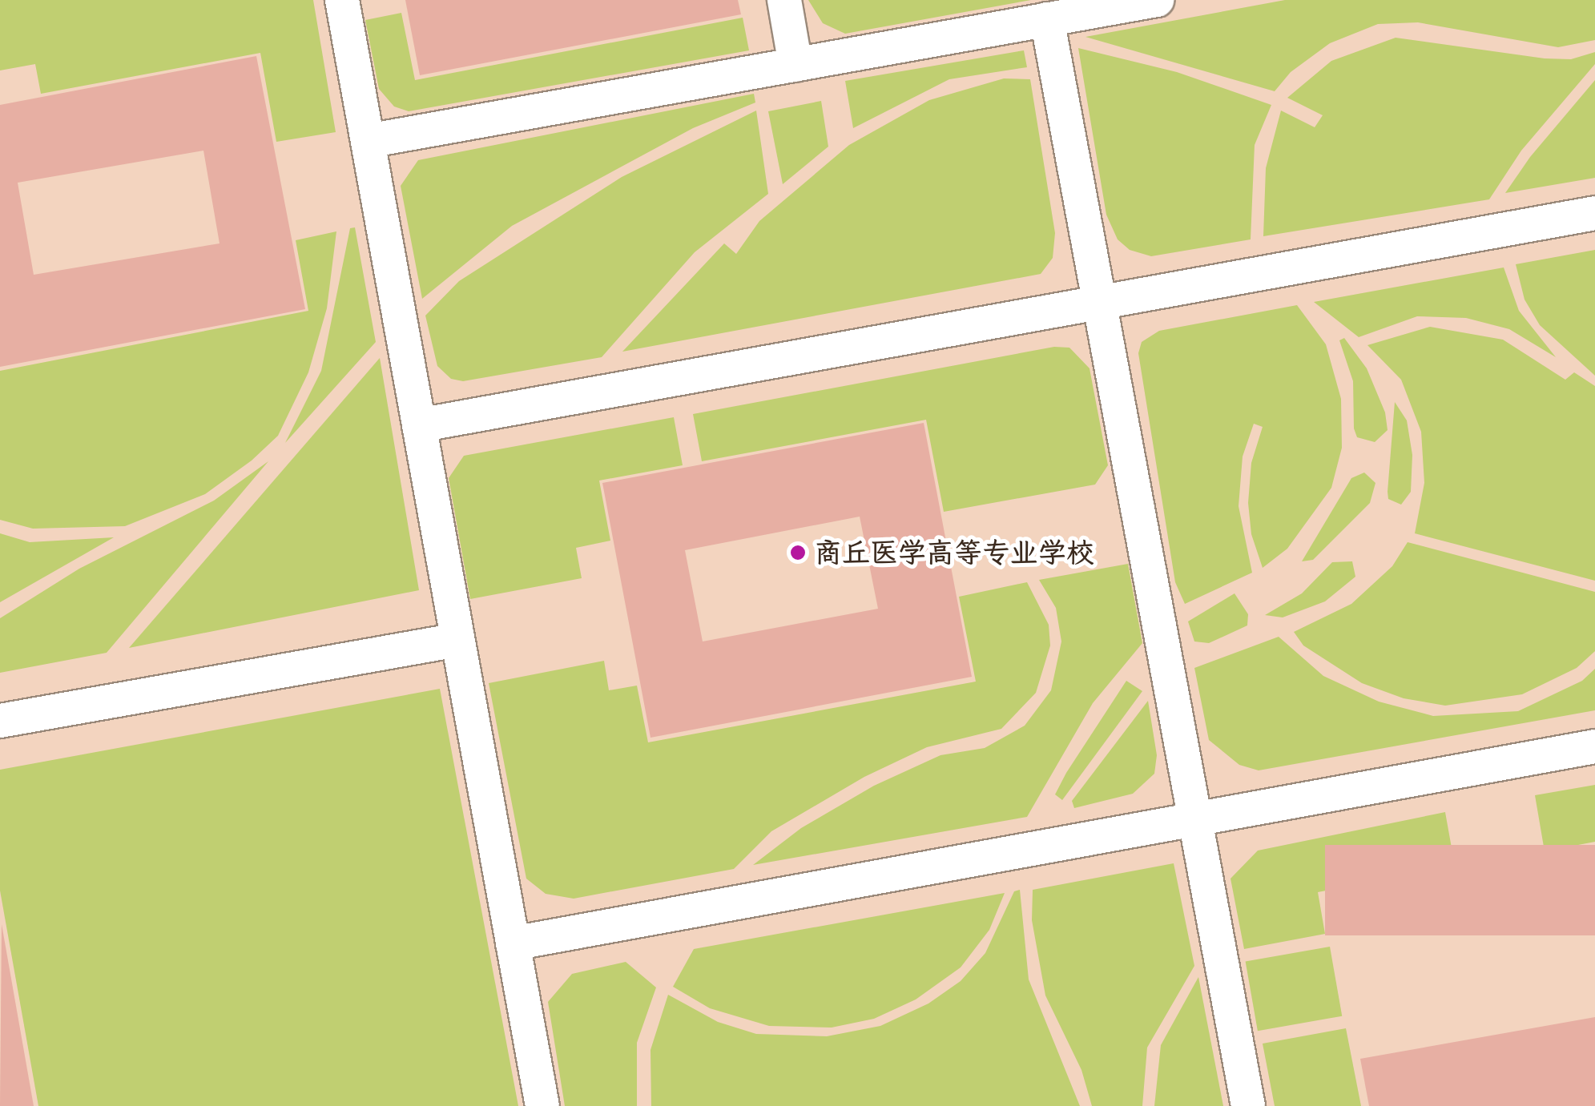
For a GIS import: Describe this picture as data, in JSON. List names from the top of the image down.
{
  "places": ["商丘医学高等专业学校"]
}
